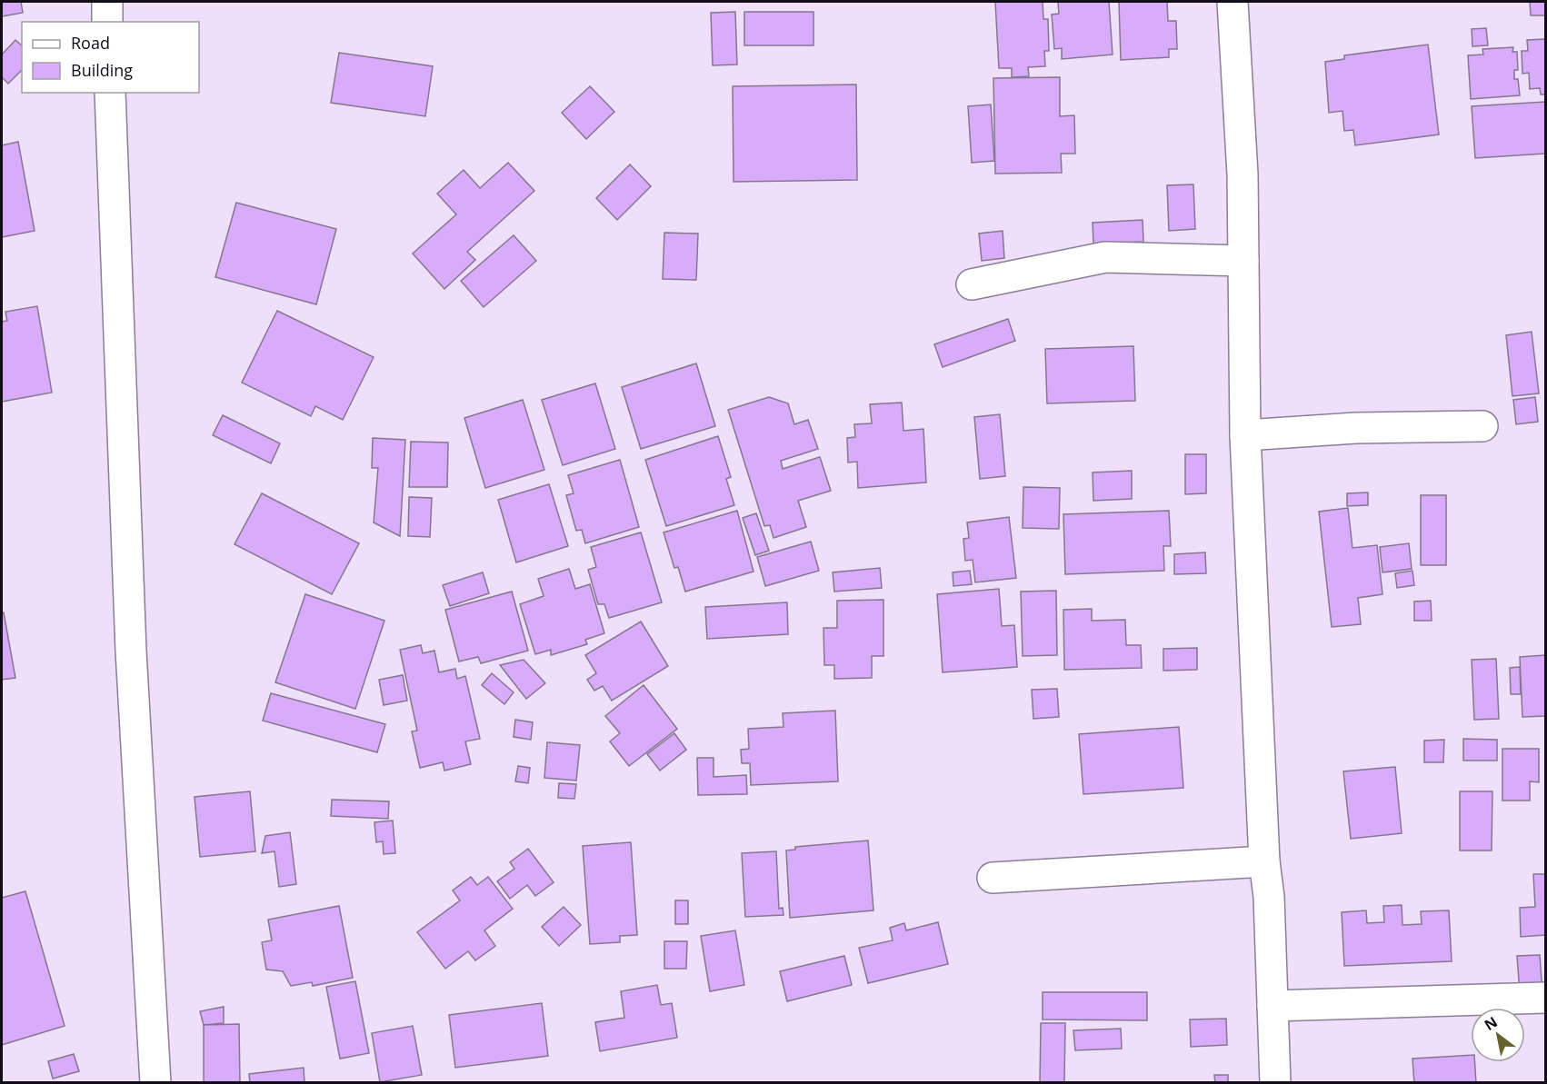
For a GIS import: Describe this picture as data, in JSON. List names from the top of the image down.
{
  "legend": ["Road", "Building"],
  "north": "top left"
}
